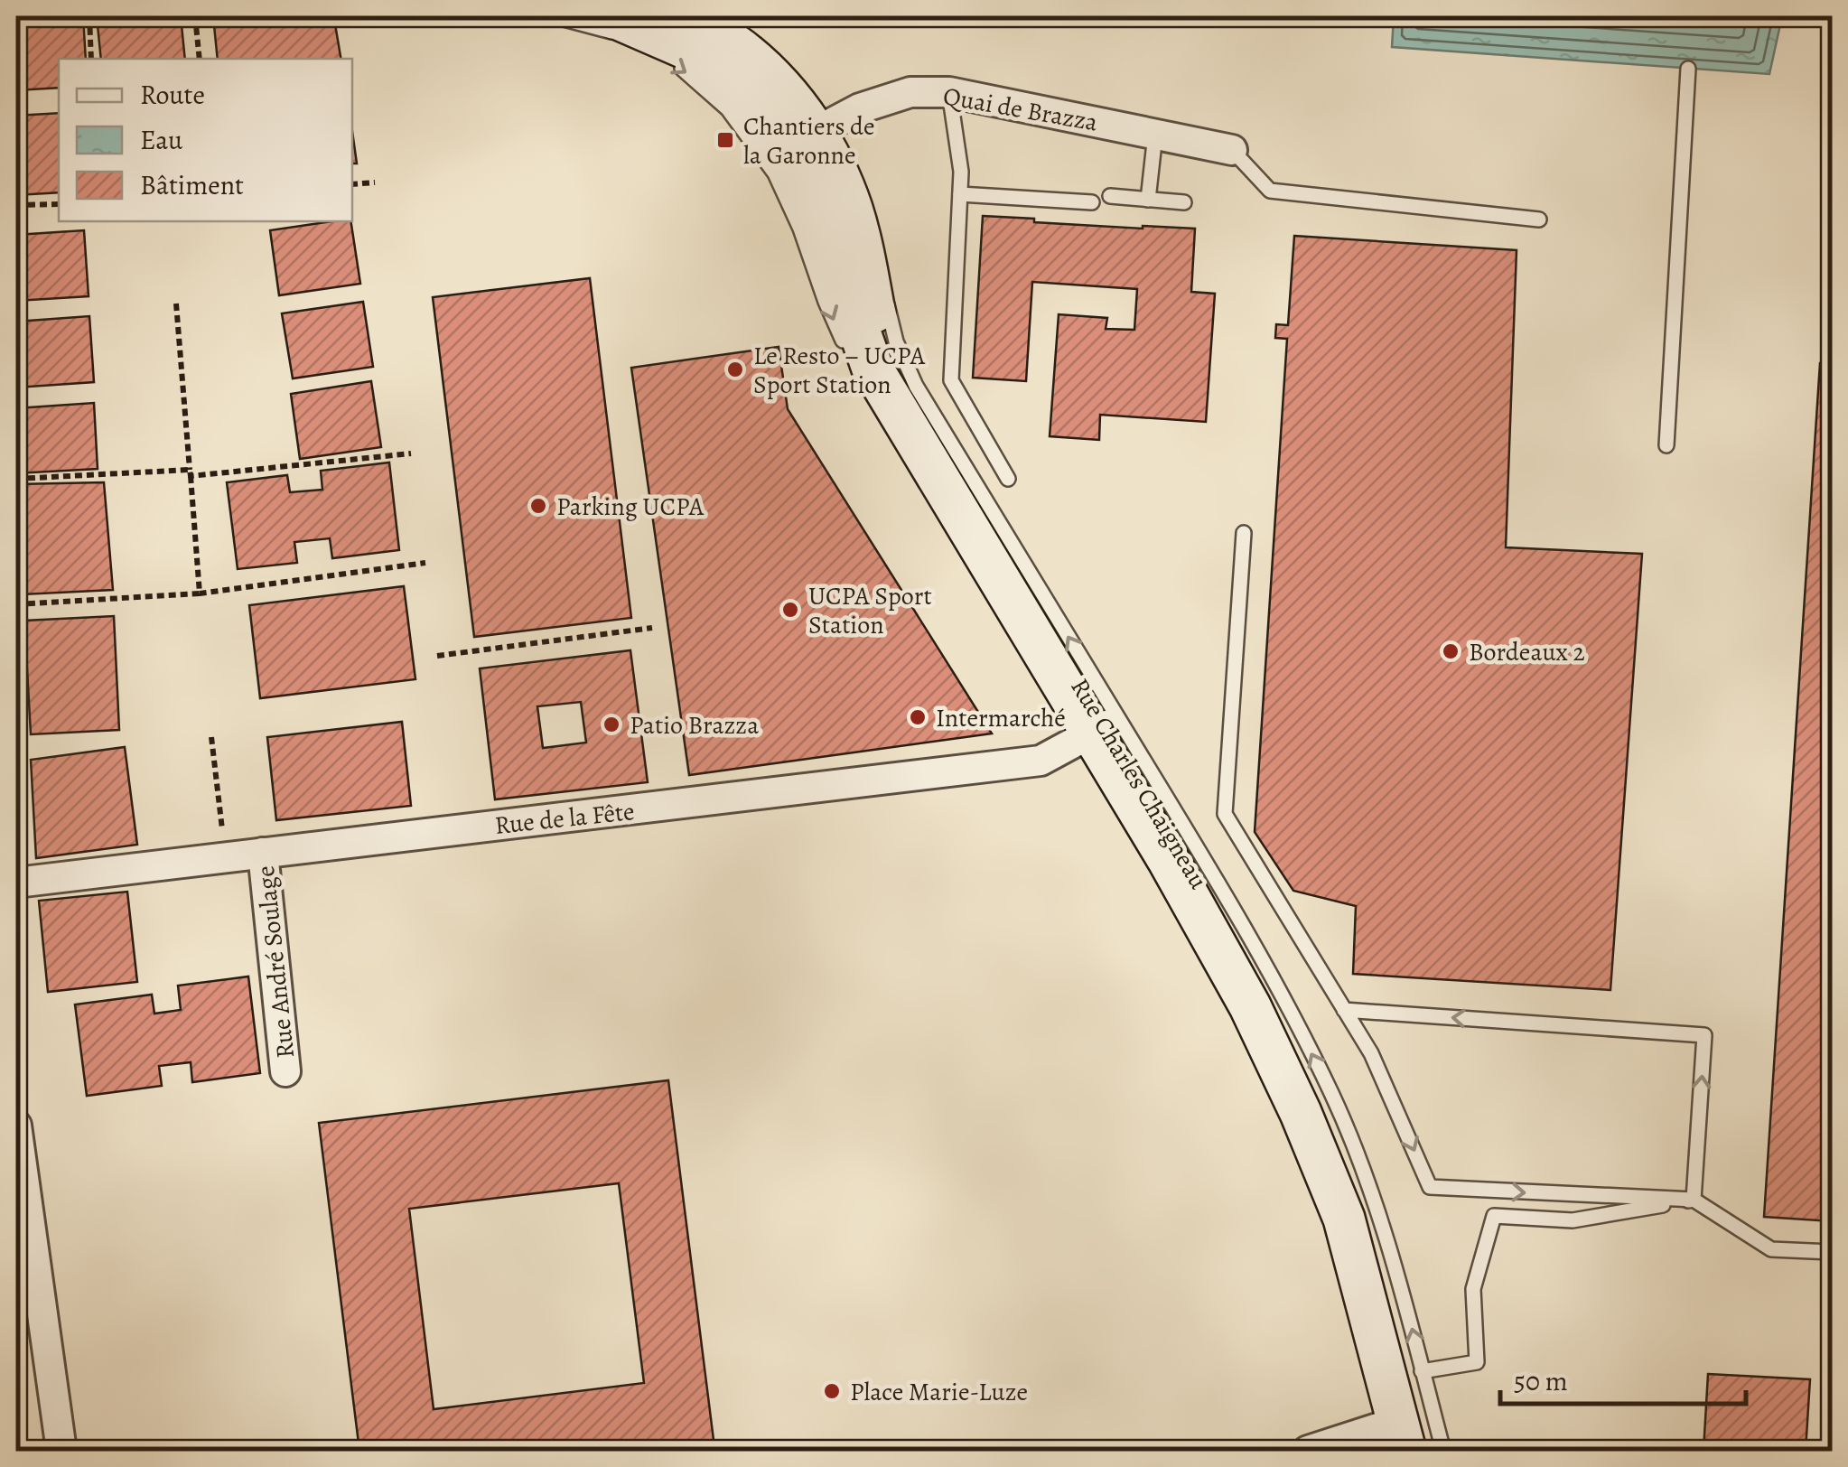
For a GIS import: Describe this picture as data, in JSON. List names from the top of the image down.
{
  "streets": {
    "main road": ["Rue Charles Chaigneau"],
    "street": ["Quai de Brazza", "Rue de la Fête", "Rue André Soulage"]
  },
  "crossings": [
    ["Quai de Brazza", "Rue Charles Chaigneau"],
    ["Rue Charles Chaigneau", "Rue de la Fête"],
    ["Rue de la Fête", "Rue André Soulage"]
  ],
  "places": {
    "transit": ["Chantiers de la Garonne"],
    "other": [
      "Le Resto – UCPA Sport Station",
      "Parking UCPA",
      "UCPA Sport Station",
      "Bordeaux 2",
      "Intermarché",
      "Patio Brazza",
      "Place Marie-Luze"
    ]
  },
  "legend": ["Route", "Eau", "Bâtiment"],
  "scale_bar": "50 m"
}
